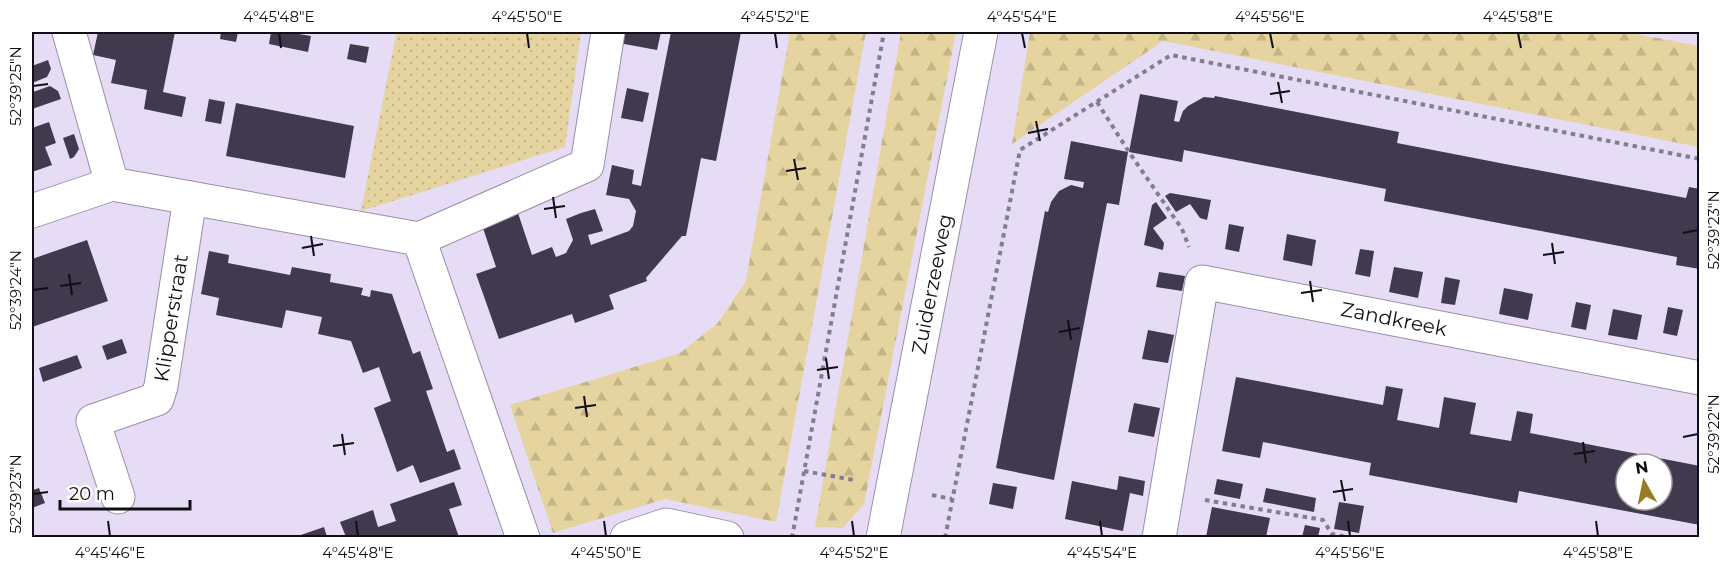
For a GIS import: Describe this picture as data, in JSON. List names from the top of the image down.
{
  "streets": {
    "street": ["Zuiderzeeweg", "Klipperstraat", "Zandkreek"]
  },
  "scale_bar": "20 m",
  "north": "top",
  "coordinates": [
    "4°45'48\"E",
    "4°45'50\"E",
    "4°45'52\"E",
    "4°45'54\"E",
    "4°45'56\"E",
    "4°45'58\"E",
    "52°39'25\"N",
    "52°39'23\"N",
    "52°39'24\"N",
    "52°39'22\"N",
    "4°45'46\"E"
  ]
}
